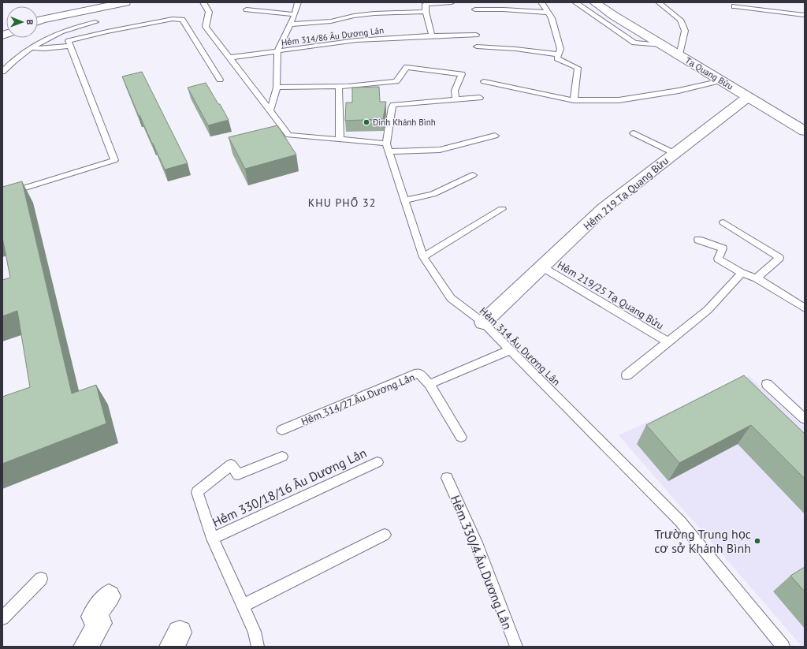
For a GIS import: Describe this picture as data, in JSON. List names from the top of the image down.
{
  "streets": {
    "street": ["Tạ Quang Bửu", "Hẻm 219 Tạ Quang Bửu"],
    "lane": [
      "Hẻm 314/86 Âu Dương Lân",
      "Hẻm 219/25 Tạ Quang Bửu",
      "Hẻm 314 Âu Dương Lân",
      "Hẻm 314/27 Âu Dương Lân",
      "Hẻm 330/18/16 Âu Dương Lân",
      "Hẻm 330/4 Âu Dương Lân"
    ]
  },
  "crossings": [
    ["Tạ Quang Bửu", "Hẻm 219 Tạ Quang Bửu"],
    ["Hẻm 219 Tạ Quang Bửu", "Hẻm 219/25 Tạ Quang Bửu"],
    ["Hẻm 219 Tạ Quang Bửu", "Hẻm 314 Âu Dương Lân"],
    ["Hẻm 314 Âu Dương Lân", "Hẻm 314/27 Âu Dương Lân"]
  ],
  "districts": ["KHU PHỐ 32"],
  "places": ["Đình Khánh Bình", "Trường Trung học cơ sở Khánh Bình"],
  "north": "right"
}
